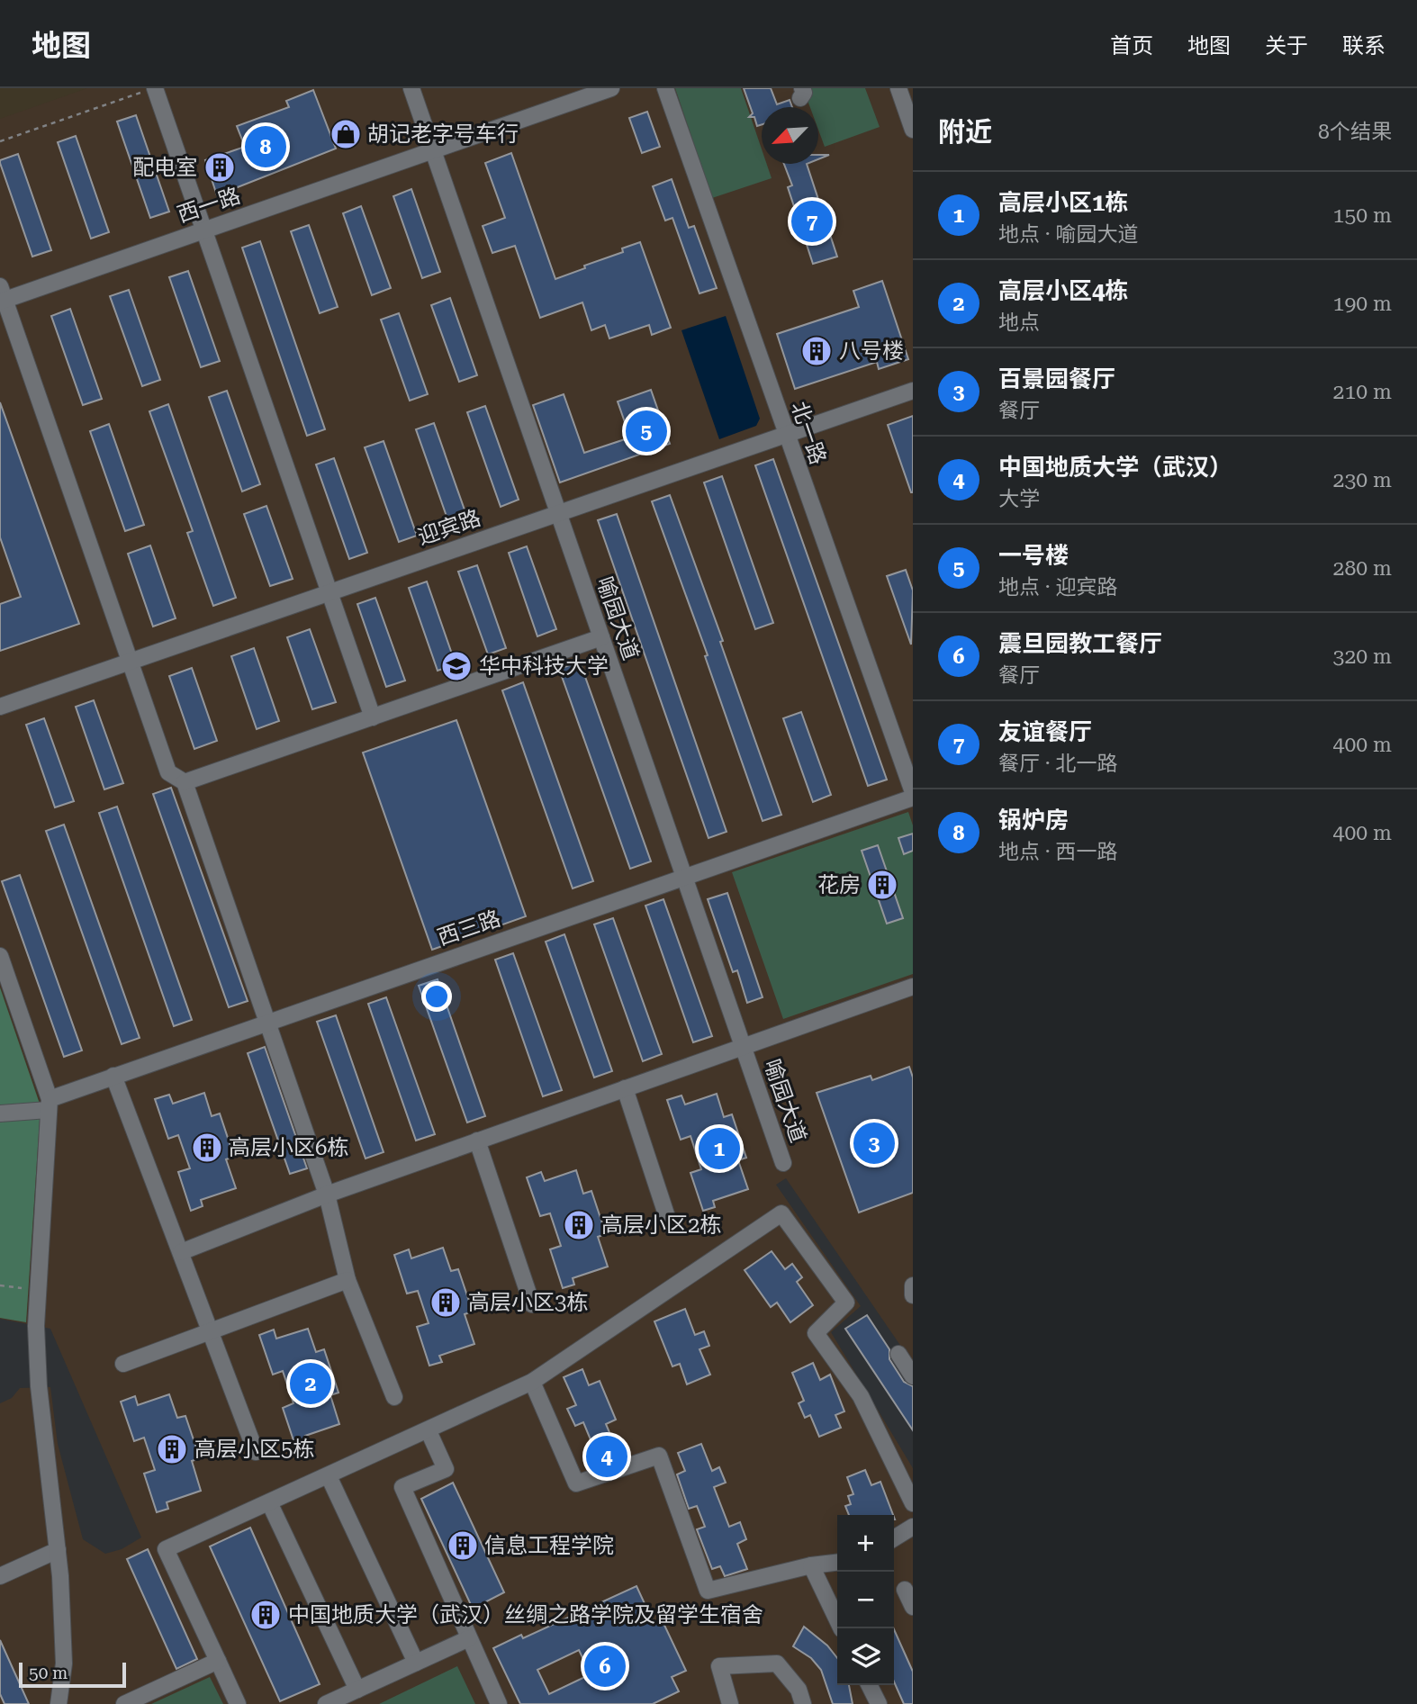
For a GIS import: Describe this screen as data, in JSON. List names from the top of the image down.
{
  "streets": {
    "street": [
      "西一路",
      "北一路",
      "迎宾路",
      "喻园大道",
      "西三路"
    ]
  },
  "crossings": [
    ["西一路", "喻园大道"],
    ["北一路", "迎宾路"],
    ["迎宾路", "喻园大道"],
    ["喻园大道", "西三路"]
  ],
  "places": {
    "shop": ["胡记老字号车行"],
    "building": [
      "配电室",
      "八号楼",
      "花房",
      "高层小区6栋",
      "高层小区2栋",
      "高层小区3栋",
      "高层小区5栋",
      "信息工程学院",
      "中国地质大学（武汉）丝绸之路学院及留学生宿舍"
    ],
    "school or university": ["华中科技大学"]
  },
  "scale_bar": "50 m",
  "north": "bottom left",
  "page": {
    "header": "地图",
    "nav": [
      "首页",
      "地图",
      "关于",
      "联系"
    ],
    "heading": ["附近", "8个结果"],
    "pins": [
      "8",
      "7",
      "5",
      "3",
      "1",
      "2",
      "4",
      "6"
    ],
    "list": [
      {
        "mark": "1",
        "name": "高层小区1栋",
        "note": "地点 · 喻园大道",
        "value": "150 m"
      },
      {
        "mark": "2",
        "name": "高层小区4栋",
        "note": "地点",
        "value": "190 m"
      },
      {
        "mark": "3",
        "name": "百景园餐厅",
        "note": "餐厅",
        "value": "210 m"
      },
      {
        "mark": "4",
        "name": "中国地质大学（武汉）",
        "note": "大学",
        "value": "230 m"
      },
      {
        "mark": "5",
        "name": "一号楼",
        "note": "地点 · 迎宾路",
        "value": "280 m"
      },
      {
        "mark": "6",
        "name": "震旦园教工餐厅",
        "note": "餐厅",
        "value": "320 m"
      },
      {
        "mark": "7",
        "name": "友谊餐厅",
        "note": "餐厅 · 北一路",
        "value": "400 m"
      },
      {
        "mark": "8",
        "name": "锅炉房",
        "note": "地点 · 西一路",
        "value": "400 m"
      }
    ],
    "map_buttons": ["+", "−"],
    "scale": "50 m"
  }
}
